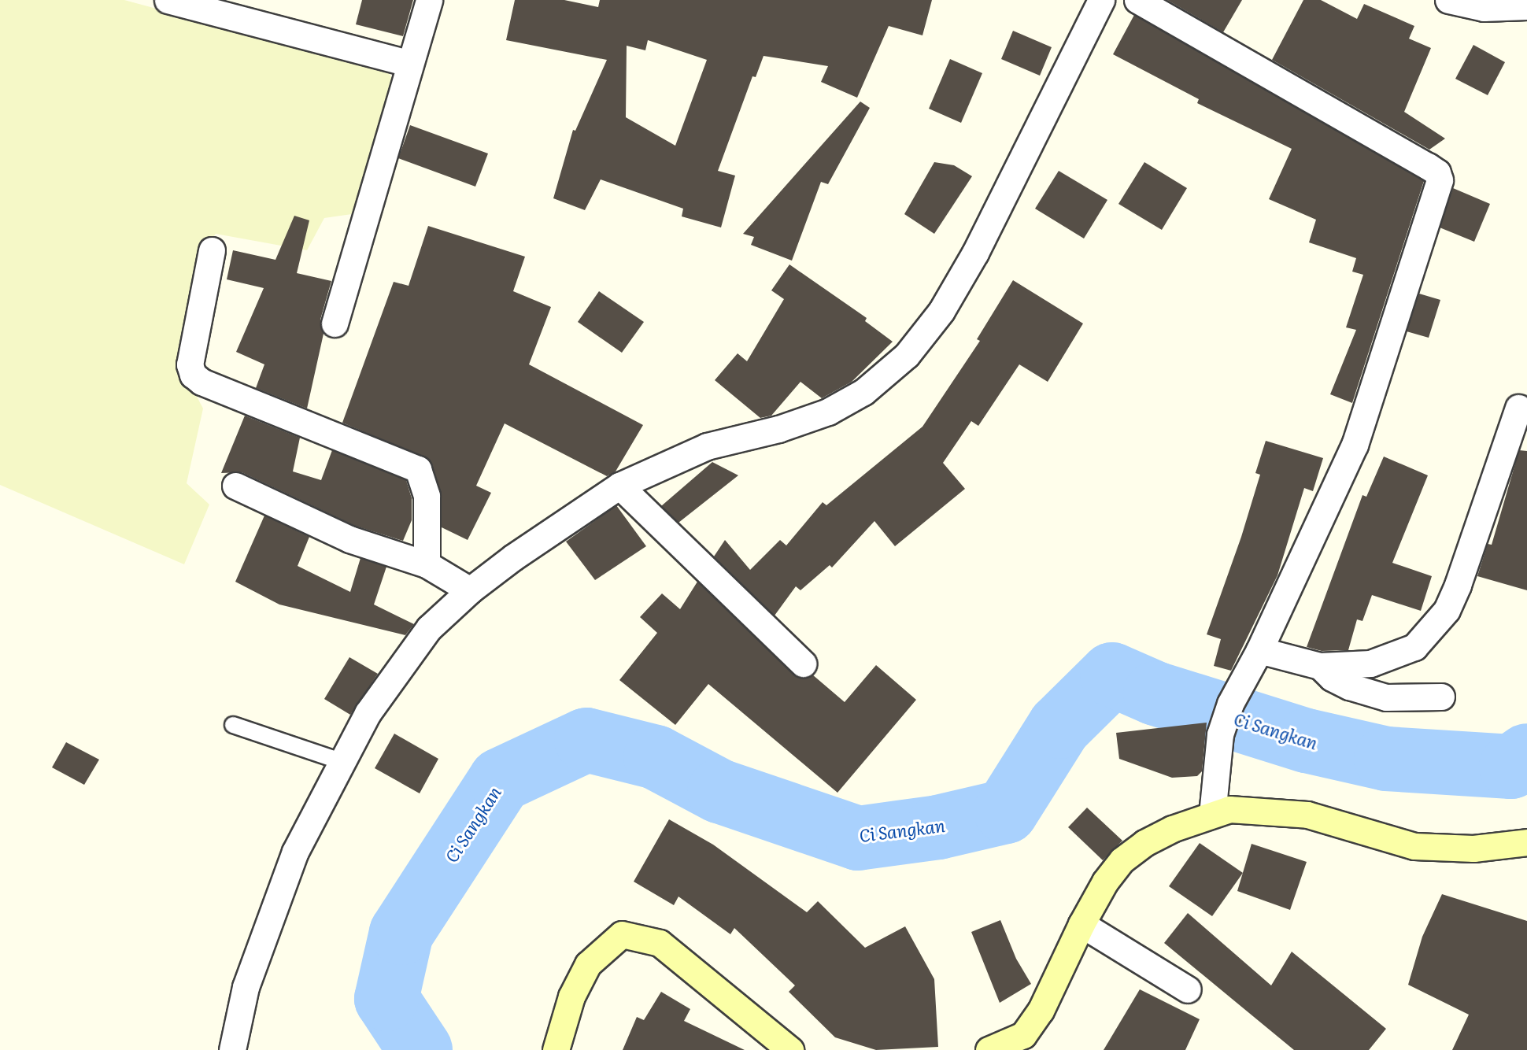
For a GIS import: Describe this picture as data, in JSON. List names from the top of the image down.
{
  "water": ["Ci Sangkan"]
}
